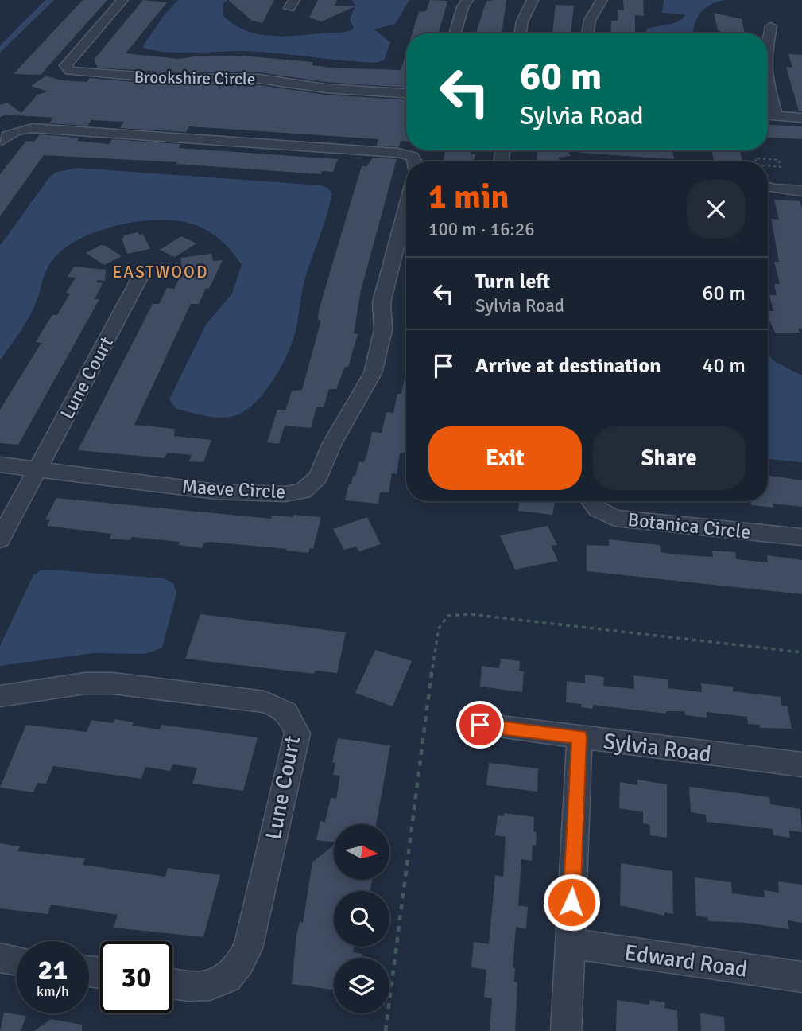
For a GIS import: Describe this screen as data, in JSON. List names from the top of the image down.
{
  "streets": {
    "street": [
      "Brookshire Circle",
      "Lune Court",
      "Maeve Circle",
      "Botanica Circle",
      "Sylvia Road",
      "Edward Road"
    ]
  },
  "crossings": [
    ["Lune Court", "Maeve Circle"]
  ],
  "districts": ["EASTWOOD"],
  "north": "right",
  "page": {
    "turn": ["60 m", "Sylvia Road"],
    "heading": ["1 min", "100 m · 16:26"],
    "list": [
      {
        "name": "Turn left",
        "note": "Sylvia Road",
        "value": "60 m"
      },
      {
        "name": "Arrive at destination",
        "value": "40 m"
      }
    ],
    "buttons": ["Exit", "Share"],
    "speed": "21 km/h",
    "limit": "30"
  }
}
